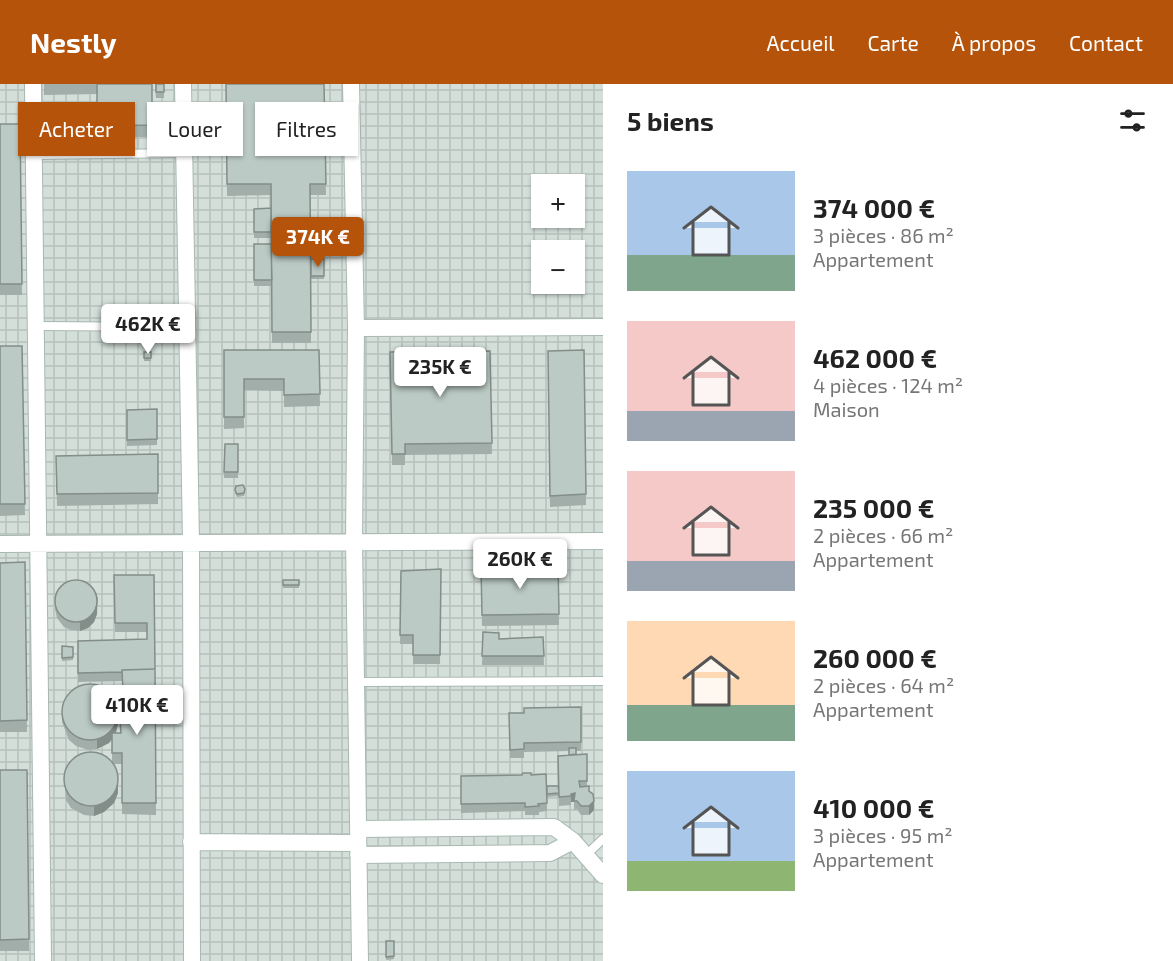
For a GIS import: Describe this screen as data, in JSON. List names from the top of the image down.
{
  "page": {
    "header": "Nestly",
    "nav": [
      "Accueil",
      "Carte",
      "À propos",
      "Contact"
    ],
    "heading": "5 biens",
    "chip": ["Acheter", "Louer", "Filtres"],
    "list": [
      {
        "name": "374 000 €",
        "note": "3 pièces · 86 m² · Appartement"
      },
      {
        "name": "462 000 €",
        "note": "4 pièces · 124 m² · Maison"
      },
      {
        "name": "235 000 €",
        "note": "2 pièces · 66 m² · Appartement"
      },
      {
        "name": "260 000 €",
        "note": "2 pièces · 64 m² · Appartement"
      },
      {
        "name": "410 000 €",
        "note": "3 pièces · 95 m² · Appartement"
      }
    ],
    "map_buttons": ["+", "−"],
    "price": [
      "374K €",
      "462K €",
      "235K €",
      "260K €",
      "410K €"
    ]
  }
}
